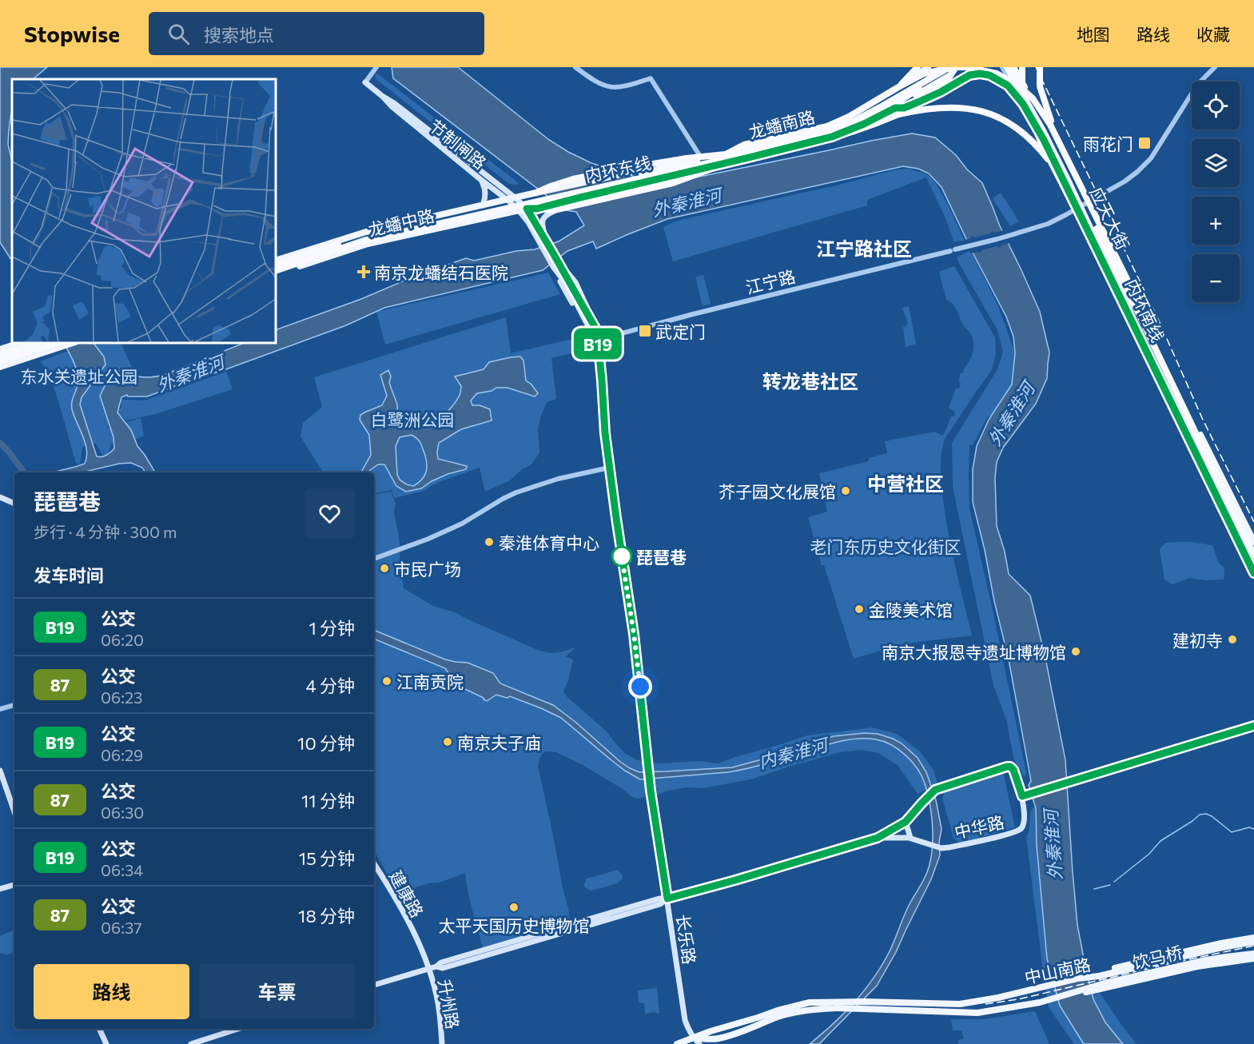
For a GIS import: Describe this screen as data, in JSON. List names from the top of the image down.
{
  "streets": {
    "highway": ["内环东线", "内环南线"],
    "main road": [
      "龙蟠南路",
      "节制闸路",
      "应天大街",
      "龙蟠中路",
      "中华路",
      "建康路",
      "长乐路",
      "饮马桥",
      "中山南路",
      "升州路"
    ],
    "street": ["江宁路"]
  },
  "crossings": [
    ["龙蟠南路", "龙蟠中路"],
    ["节制闸路", "龙蟠中路"],
    ["应天大街", "江宁路"],
    ["应天大街", "内环南线"],
    ["建康路", "升州路"],
    ["饮马桥", "中山南路"]
  ],
  "districts": ["江宁路社区", "转龙巷社区", "中营社区"],
  "water": ["外秦淮河", "内秦淮河"],
  "parks": ["东水关遗址公园", "白鹭洲公园", "老门东历史文化街区"],
  "places": {
    "transit": ["雨花门", "武定门"],
    "health": ["南京龙蟠结石医院"],
    "other": [
      "芥子园文化展馆",
      "秦淮体育中心",
      "琵琶巷",
      "市民广场",
      "金陵美术馆",
      "建初寺",
      "南京大报恩寺遗址博物馆",
      "江南贡院",
      "南京夫子庙",
      "太平天国历史博物馆"
    ]
  },
  "lines": ["bus line B19"],
  "page": {
    "header": "Stopwise",
    "search": "搜索地点",
    "nav": ["地图", "路线", "收藏"],
    "on_map": "B19",
    "map_buttons": ["+", "−"],
    "heading": [
      ["琵琶巷", "步行 · 4 分钟 · 300 m"],
      "发车时间"
    ],
    "list": [
      {
        "mark": "B19",
        "name": "公交",
        "note": "06:20",
        "value": "1 分钟"
      },
      {
        "mark": "87",
        "name": "公交",
        "note": "06:23",
        "value": "4 分钟"
      },
      {
        "mark": "B19",
        "name": "公交",
        "note": "06:29",
        "value": "10 分钟"
      },
      {
        "mark": "87",
        "name": "公交",
        "note": "06:30",
        "value": "11 分钟"
      },
      {
        "mark": "B19",
        "name": "公交",
        "note": "06:34",
        "value": "15 分钟"
      },
      {
        "mark": "87",
        "name": "公交",
        "note": "06:37",
        "value": "18 分钟"
      }
    ],
    "buttons": ["路线", "车票"]
  }
}
